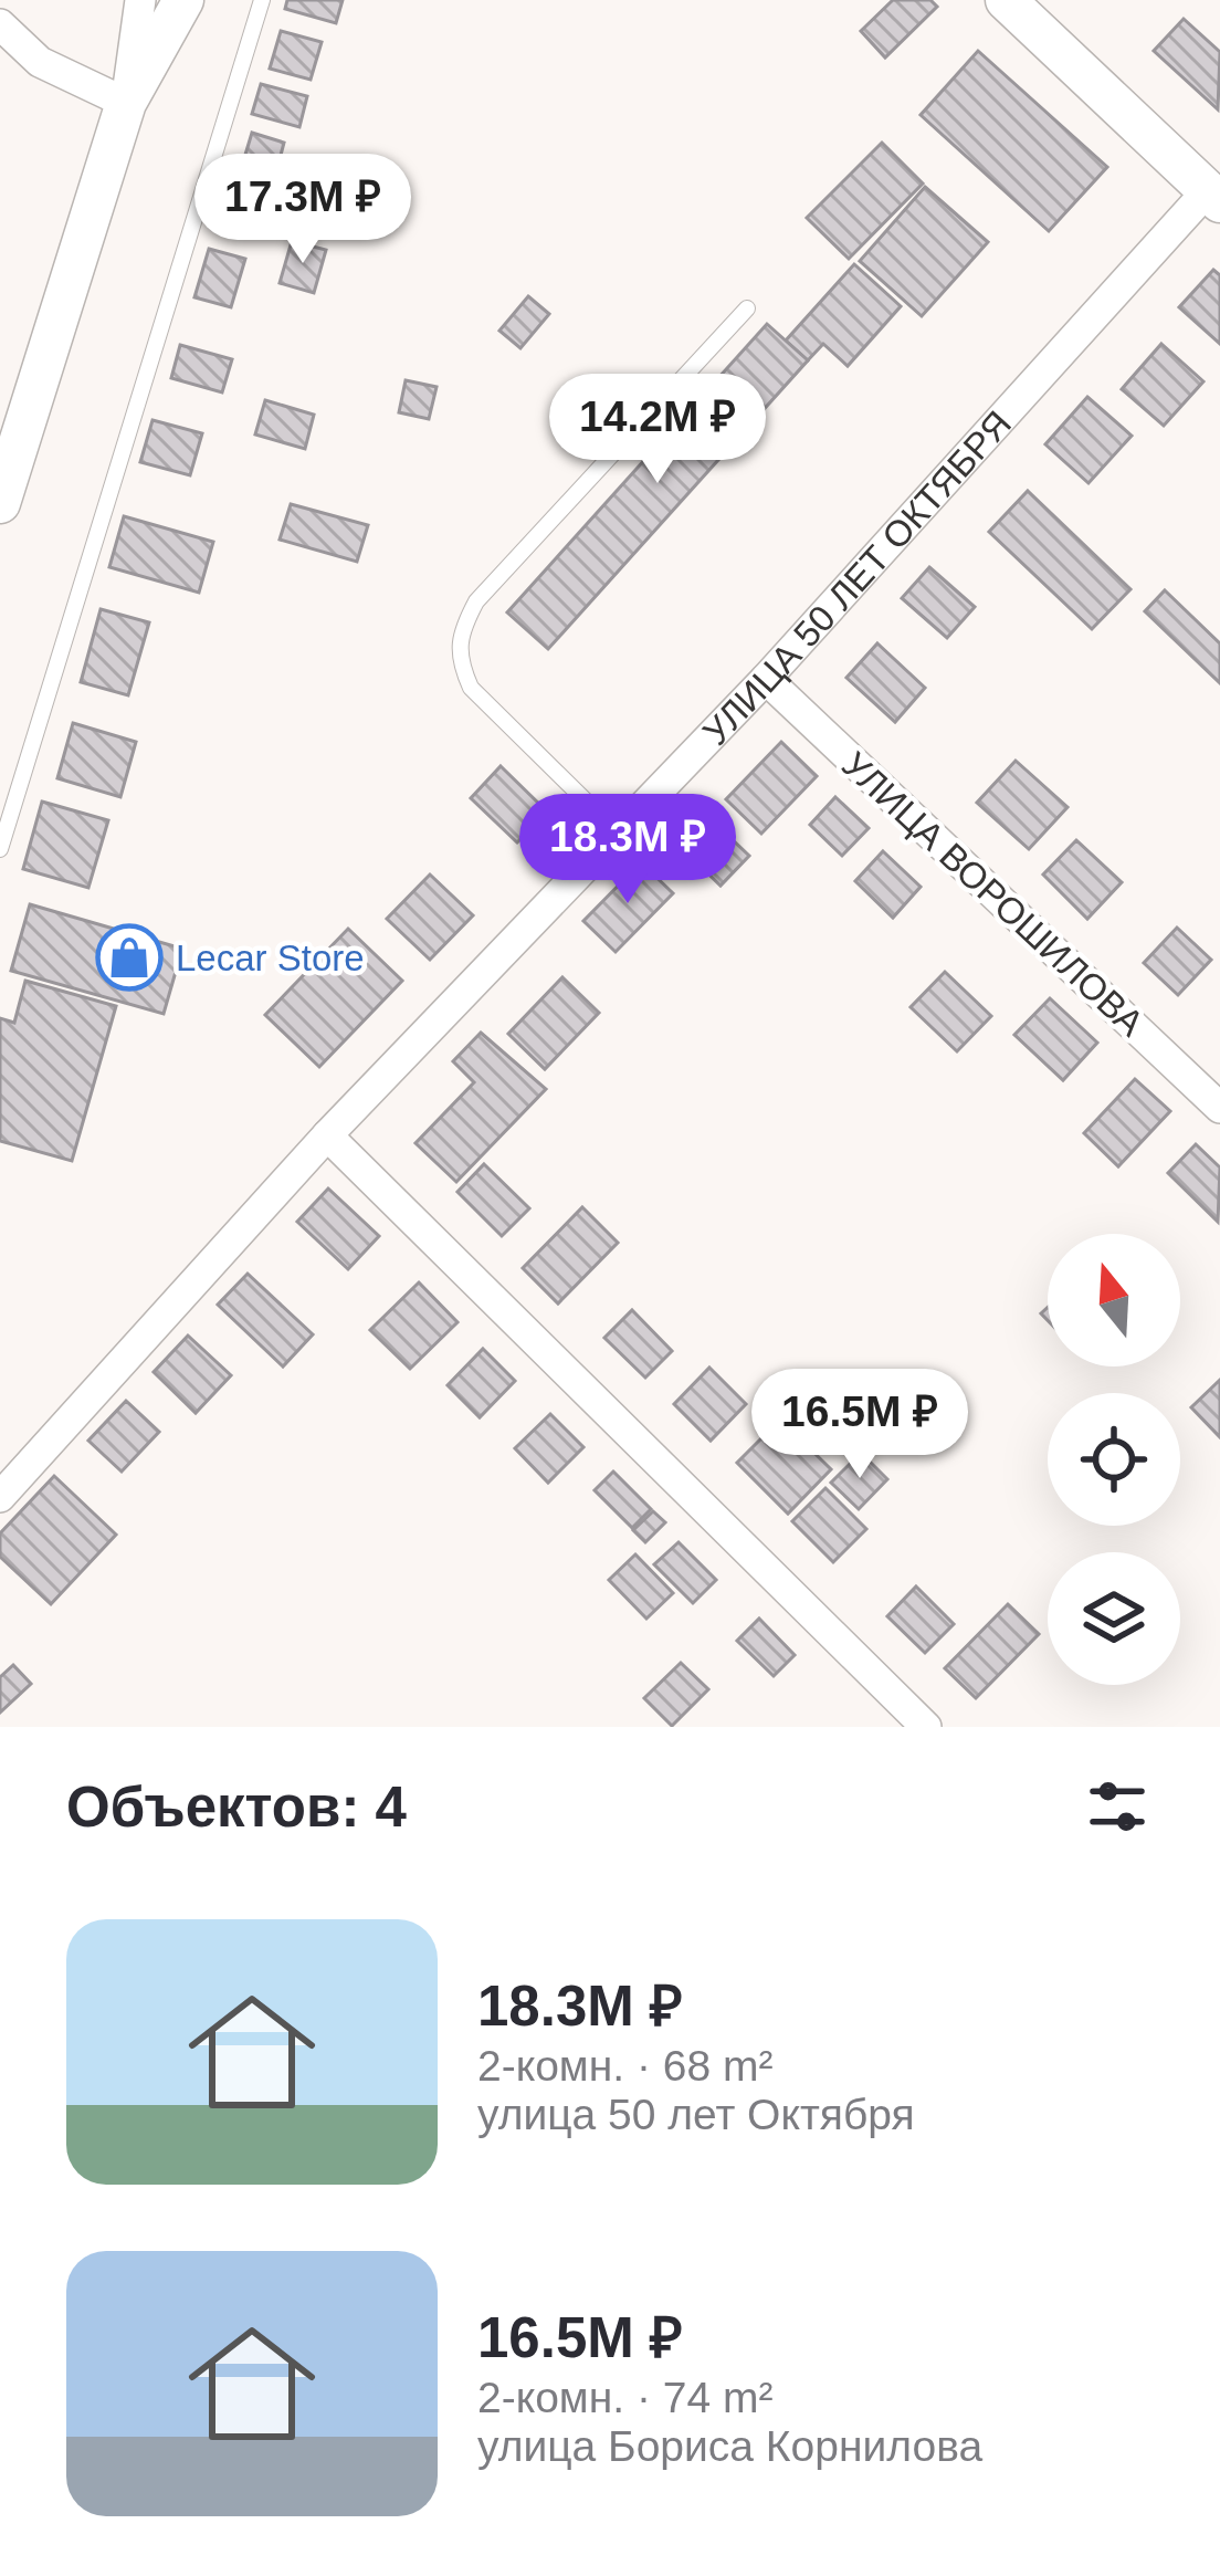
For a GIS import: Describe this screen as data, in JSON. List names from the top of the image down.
{
  "streets": {
    "street": ["УЛИЦА 50 ЛЕТ ОКТЯБРЯ", "УЛИЦА ВОРОШИЛОВА"]
  },
  "crossings": [
    ["УЛИЦА 50 ЛЕТ ОКТЯБРЯ", "УЛИЦА ВОРОШИЛОВА"]
  ],
  "places": {
    "shop": ["Lecar Store"]
  },
  "north": "top",
  "page": {
    "price": [
      "17.3M ₽",
      "14.2M ₽",
      "18.3M ₽",
      "16.5M ₽"
    ],
    "heading": "Объектов: 4",
    "list": [
      {
        "name": "18.3M ₽",
        "note": "2-комн. · 68 m² · улица 50 лет Октября"
      },
      {
        "name": "16.5M ₽",
        "note": "2-комн. · 74 m² · улица Бориса Корнилова"
      }
    ]
  }
}
